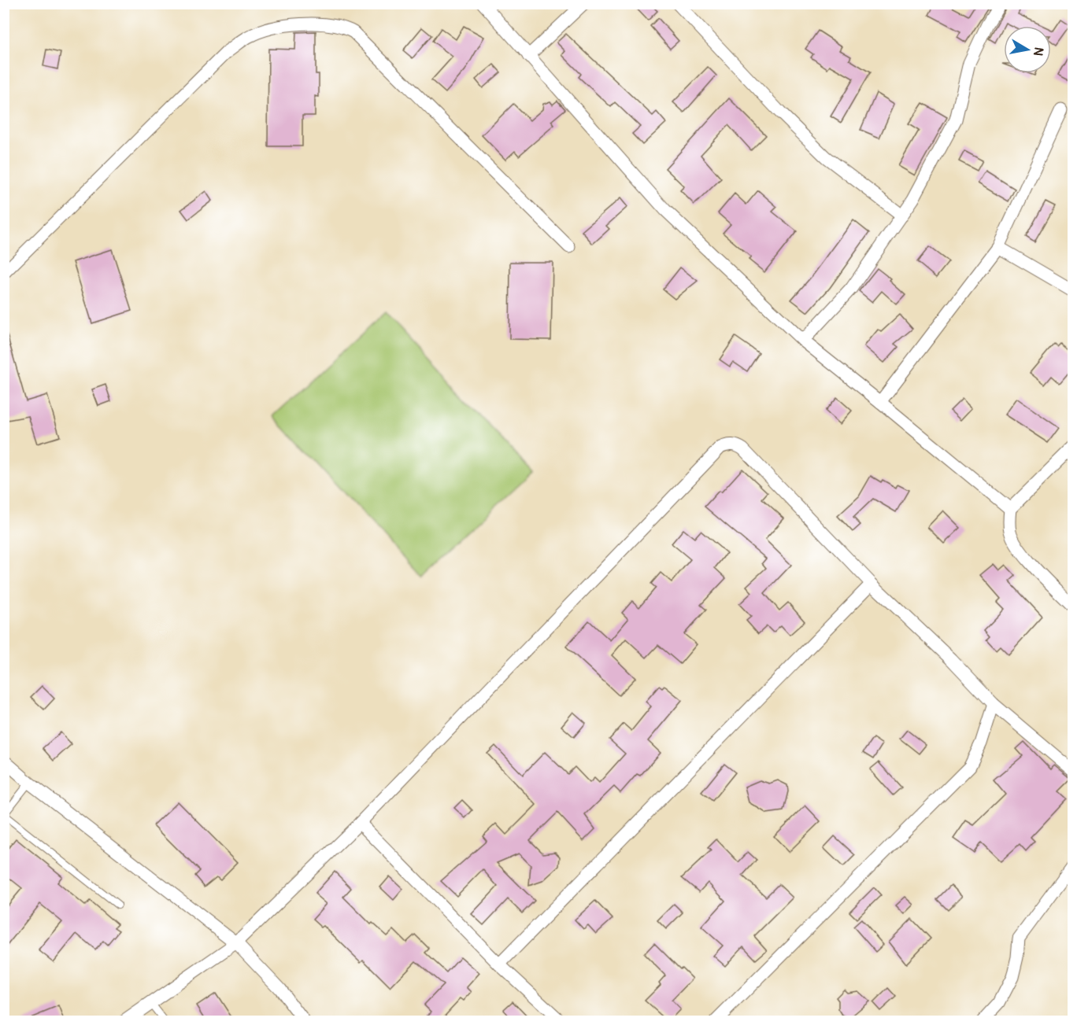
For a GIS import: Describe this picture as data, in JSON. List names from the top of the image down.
{
  "north": "right"
}
